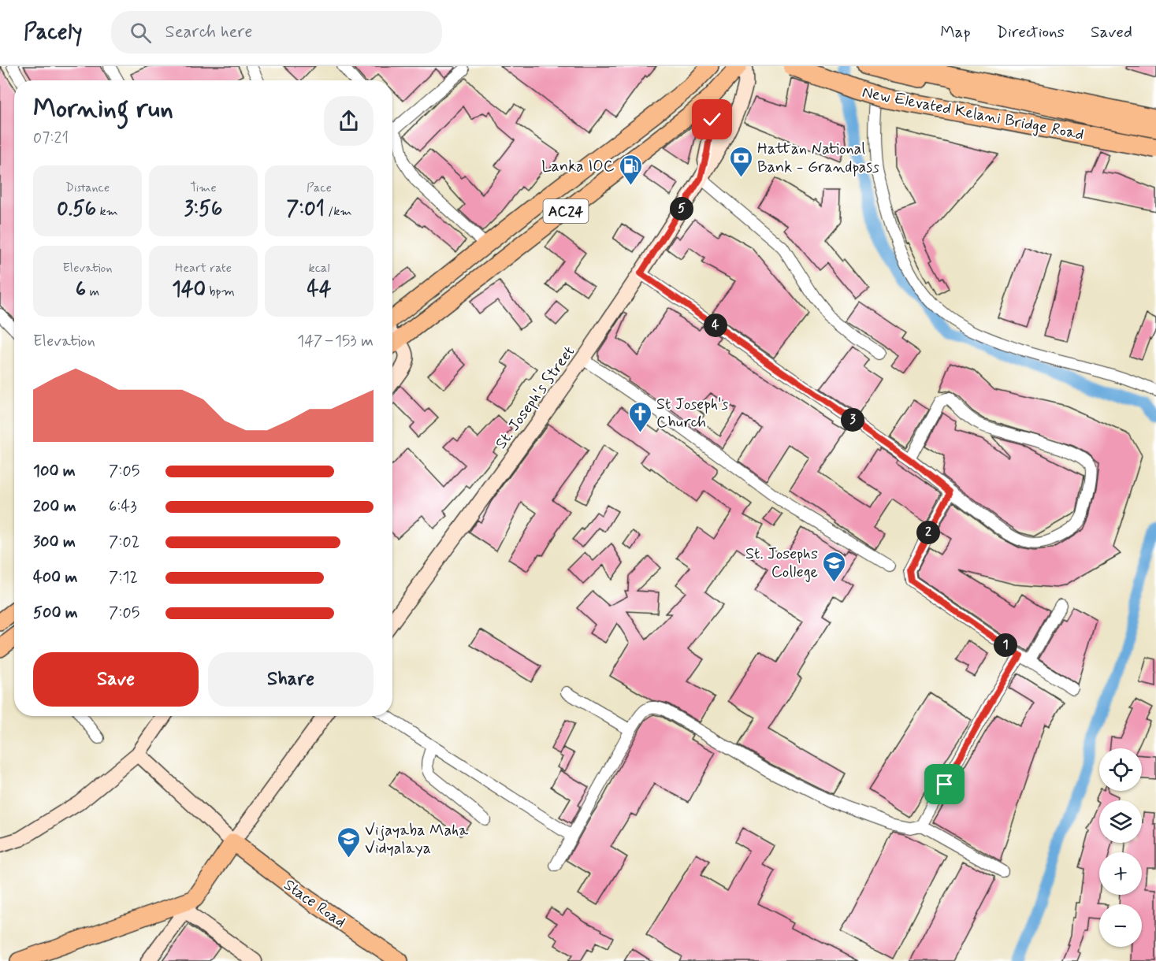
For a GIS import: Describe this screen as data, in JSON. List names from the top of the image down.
{
  "streets": {
    "highway": ["New Elevated Kelani Bridge Road"],
    "main road": ["AC24", "St. Joseph's Street", "Stace Road"]
  },
  "crossings": [
    ["AC24", "St. Joseph's Street"]
  ],
  "places": {
    "bank": ["Hattan National Bank - Grandpass"],
    "fuel station": ["Lanka IOC"],
    "church": ["St Joseph's Church"],
    "school or university": ["St. Josephs College", "Vijayaba Maha Vidyalaya"]
  },
  "page": {
    "header": "Pacely",
    "search": "Search here",
    "nav": ["Map", "Directions", "Saved"],
    "heading": ["Morning run", "07:21"],
    "stats": [
      ["Distance", "0.56 km"],
      ["Time", "3:56"],
      ["Pace", "7:01 /km"],
      ["Elevation", "6 m"],
      ["Heart rate", "140 bpm"],
      ["kcal", "44"]
    ],
    "pins": [
      "5",
      "4",
      "3",
      "2",
      "1"
    ],
    "chart": ["Elevation", "147–153 m"],
    "list": [
      {
        "name": "100 m",
        "note": "7:05"
      },
      {
        "name": "200 m",
        "note": "6:43"
      },
      {
        "name": "300 m",
        "note": "7:02"
      },
      {
        "name": "400 m",
        "note": "7:12"
      },
      {
        "name": "500 m",
        "note": "7:05"
      }
    ],
    "buttons": ["Save", "Share"],
    "map_buttons": ["+", "−"]
  }
}
